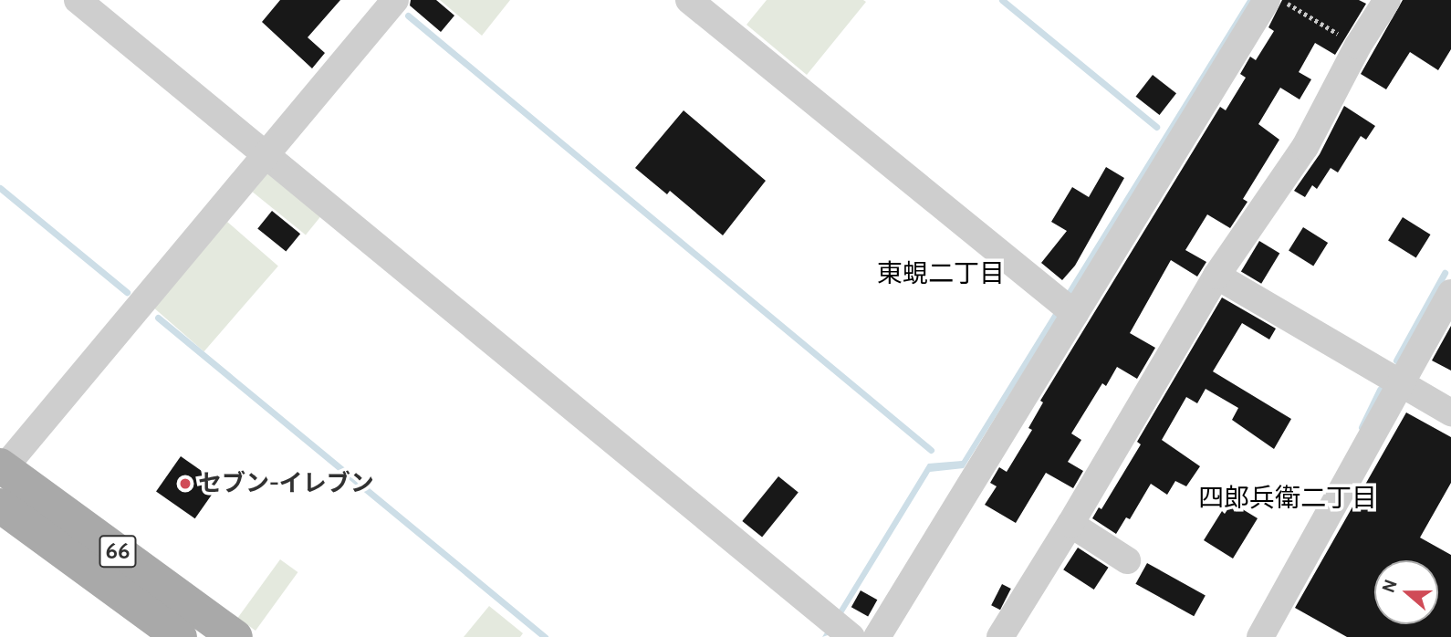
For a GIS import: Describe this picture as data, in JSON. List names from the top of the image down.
{
  "streets": {
    "main road": ["66"]
  },
  "districts": ["東蜆二丁目", "四郎兵衛二丁目"],
  "places": ["セブン-イレブン"],
  "north": "left"
}
